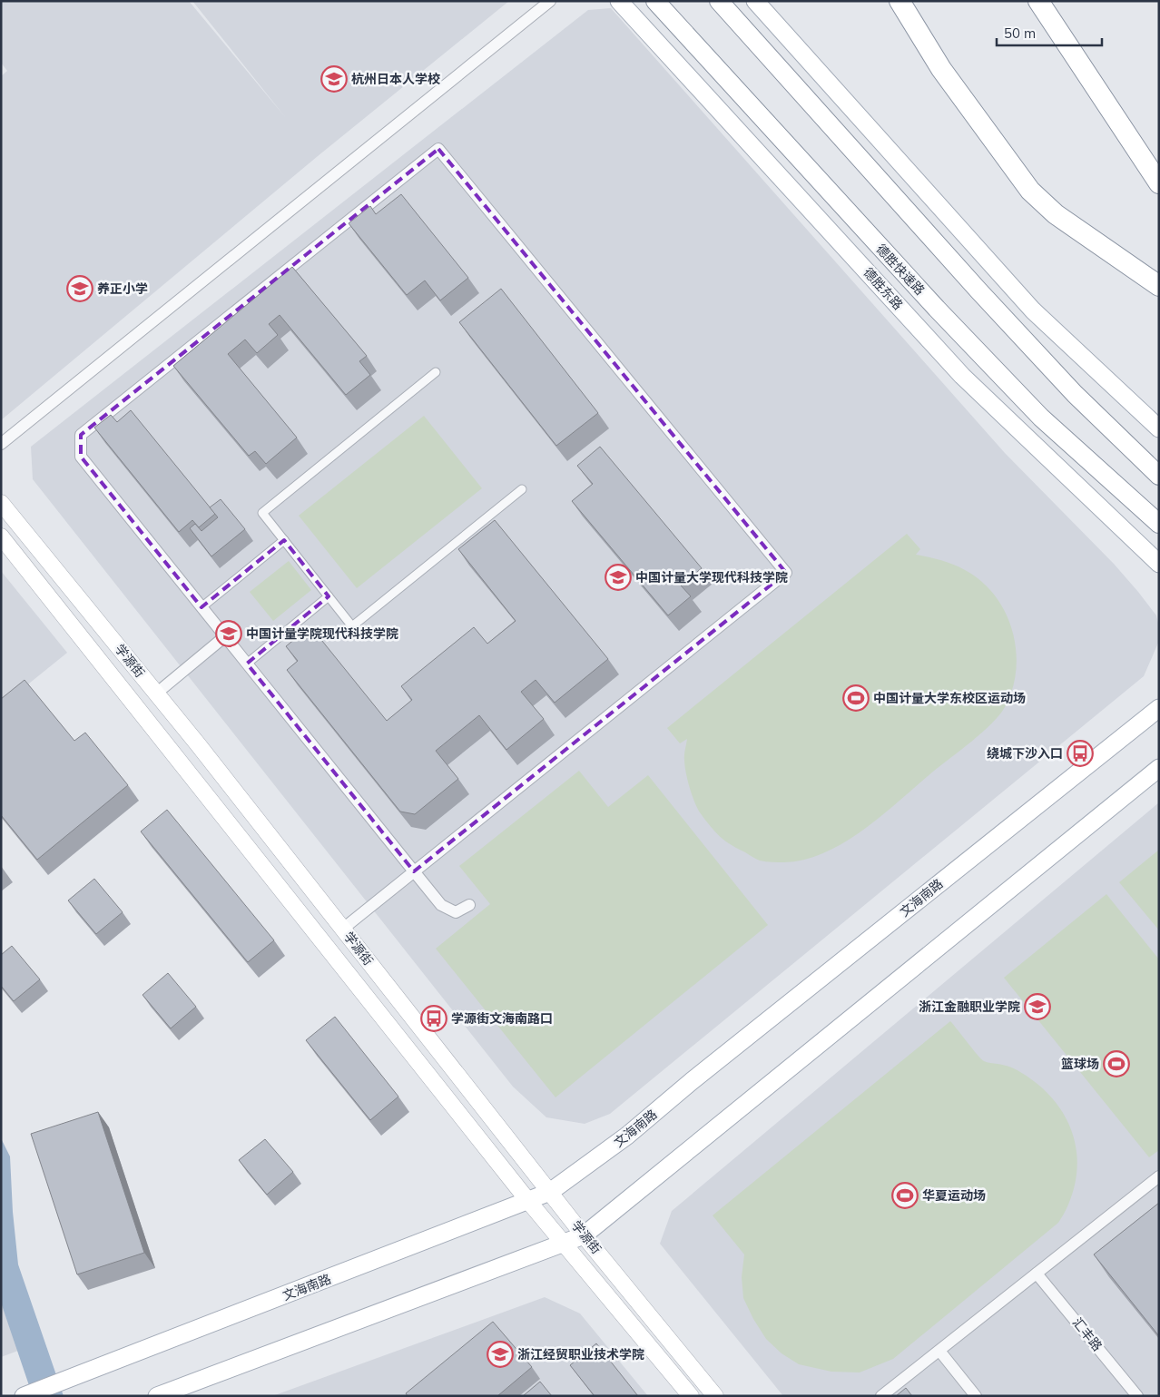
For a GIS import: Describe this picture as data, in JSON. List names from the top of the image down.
{
  "streets": {
    "highway": ["德胜快速路"],
    "main road": ["德胜东路", "学源街", "文海南路"],
    "street": ["汇丰路"]
  },
  "crossings": [
    ["学源街", "文海南路"]
  ],
  "places": {
    "school or university": [
      "杭州日本人学校",
      "养正小学",
      "中国计量大学现代科技学院",
      "中国计量学院现代科技学院",
      "浙江金融职业学院",
      "浙江经贸职业技术学院"
    ],
    "sports": ["中国计量大学东校区运动场", "篮球场", "华夏运动场"],
    "bus stop": ["绕城下沙入口", "学源街文海南路口"]
  },
  "scale_bar": "50 m"
}
